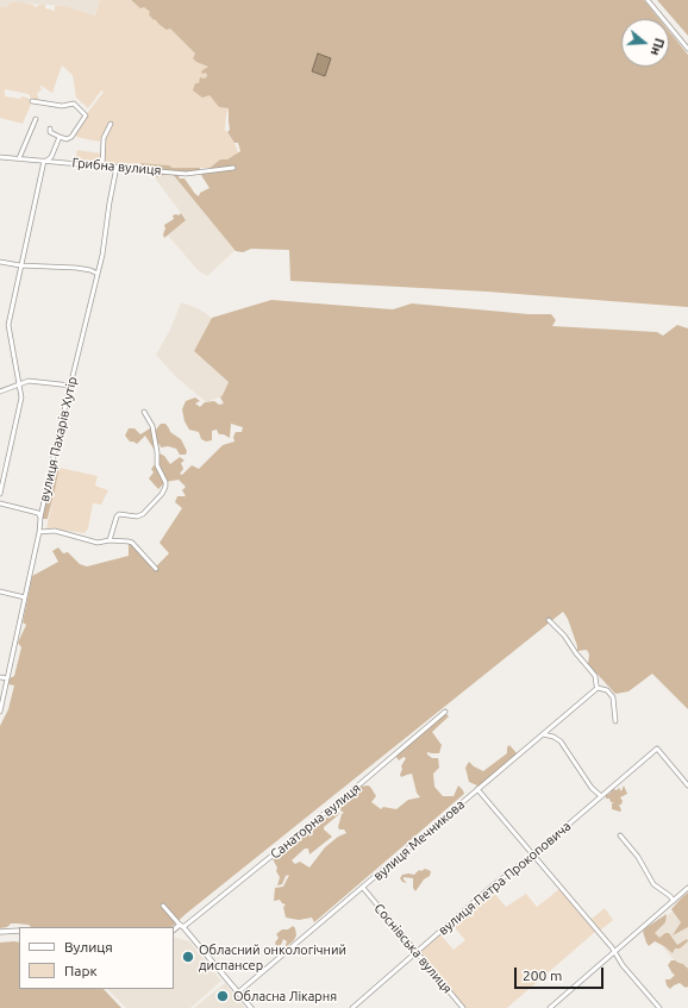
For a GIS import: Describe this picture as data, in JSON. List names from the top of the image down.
{
  "streets": {
    "street": [
      "Грибна вулиця",
      "вулиця Пахарів Хутір",
      "Санаторна вулиця",
      "вулиця Мечникова",
      "вулиця Петра Прокоповича",
      "Соснівська вулиця"
    ]
  },
  "crossings": [
    ["Грибна вулиця", "вулиця Пахарів Хутір"],
    ["вулиця Мечникова", "Соснівська вулиця"],
    ["вулиця Петра Прокоповича", "Соснівська вулиця"]
  ],
  "places": ["Обласний онкологічний диспансер", "Обласна Лікарня"],
  "legend": ["Вулиця", "Парк"],
  "scale_bar": "200 m",
  "north": "right"
}
